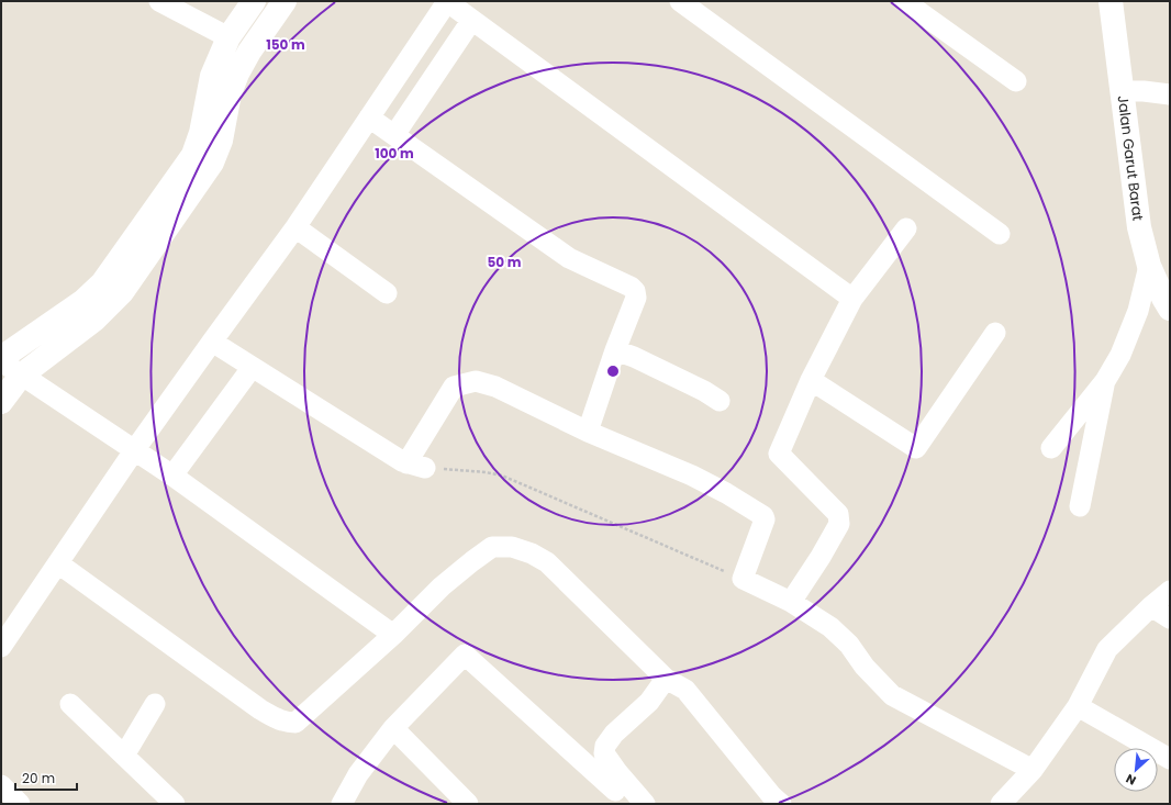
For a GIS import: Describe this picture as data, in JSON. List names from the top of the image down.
{
  "streets": {
    "main road": ["Jalan Garut Barat"]
  },
  "scale_bar": "20 m",
  "north": "bottom left",
  "rings": ["150 m", "100 m", "50 m"]
}
